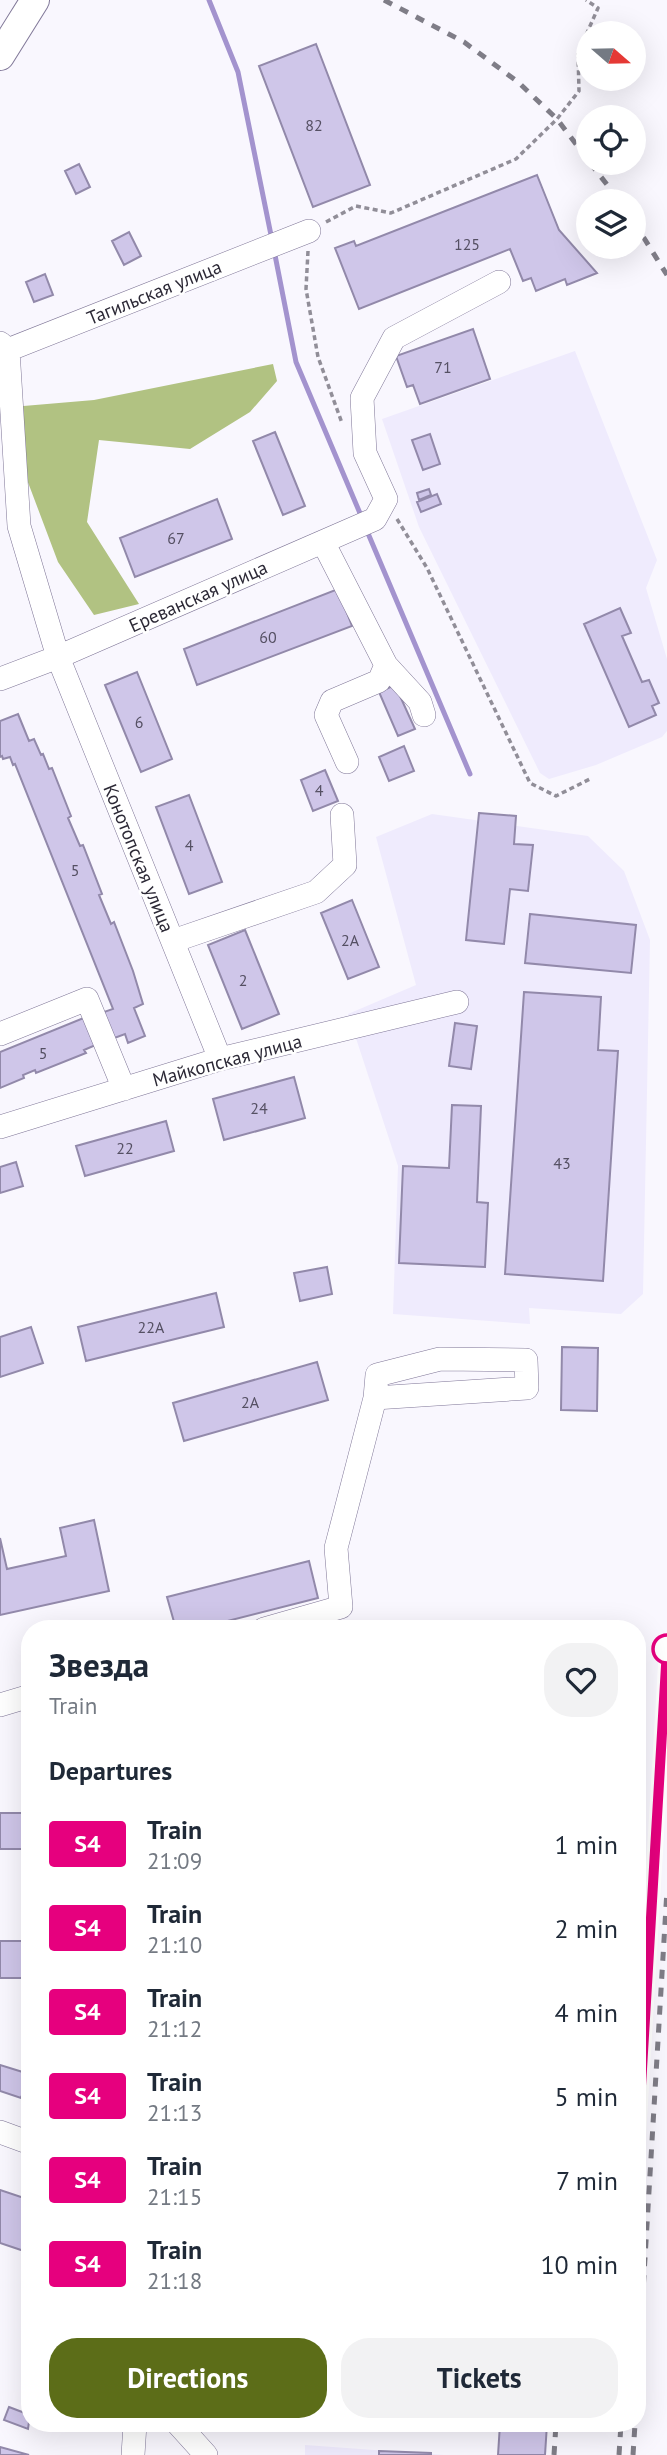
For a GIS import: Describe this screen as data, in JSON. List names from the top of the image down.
{
  "streets": {
    "street": [
      "Тагильская улица",
      "Ереванская улица",
      "Конотопская улица",
      "Майкопская улица"
    ]
  },
  "crossings": [
    ["Тагильская улица", "Конотопская улица"],
    ["Ереванская улица", "Конотопская улица"],
    ["Конотопская улица", "Майкопская улица"]
  ],
  "house_numbers": [
    "82",
    "125",
    "71",
    "67",
    "60",
    "6",
    "4",
    "4",
    "5",
    "2А",
    "2",
    "5",
    "24",
    "22",
    "43",
    "22А",
    "2А"
  ],
  "north": "right",
  "page": {
    "heading": [
      ["Звезда", "Train"],
      "Departures"
    ],
    "list": [
      {
        "mark": "S4",
        "name": "Train",
        "note": "21:09",
        "value": "1 min"
      },
      {
        "mark": "S4",
        "name": "Train",
        "note": "21:10",
        "value": "2 min"
      },
      {
        "mark": "S4",
        "name": "Train",
        "note": "21:12",
        "value": "4 min"
      },
      {
        "mark": "S4",
        "name": "Train",
        "note": "21:13",
        "value": "5 min"
      },
      {
        "mark": "S4",
        "name": "Train",
        "note": "21:15",
        "value": "7 min"
      },
      {
        "mark": "S4",
        "name": "Train",
        "note": "21:18",
        "value": "10 min"
      }
    ],
    "buttons": ["Directions", "Tickets"]
  }
}
